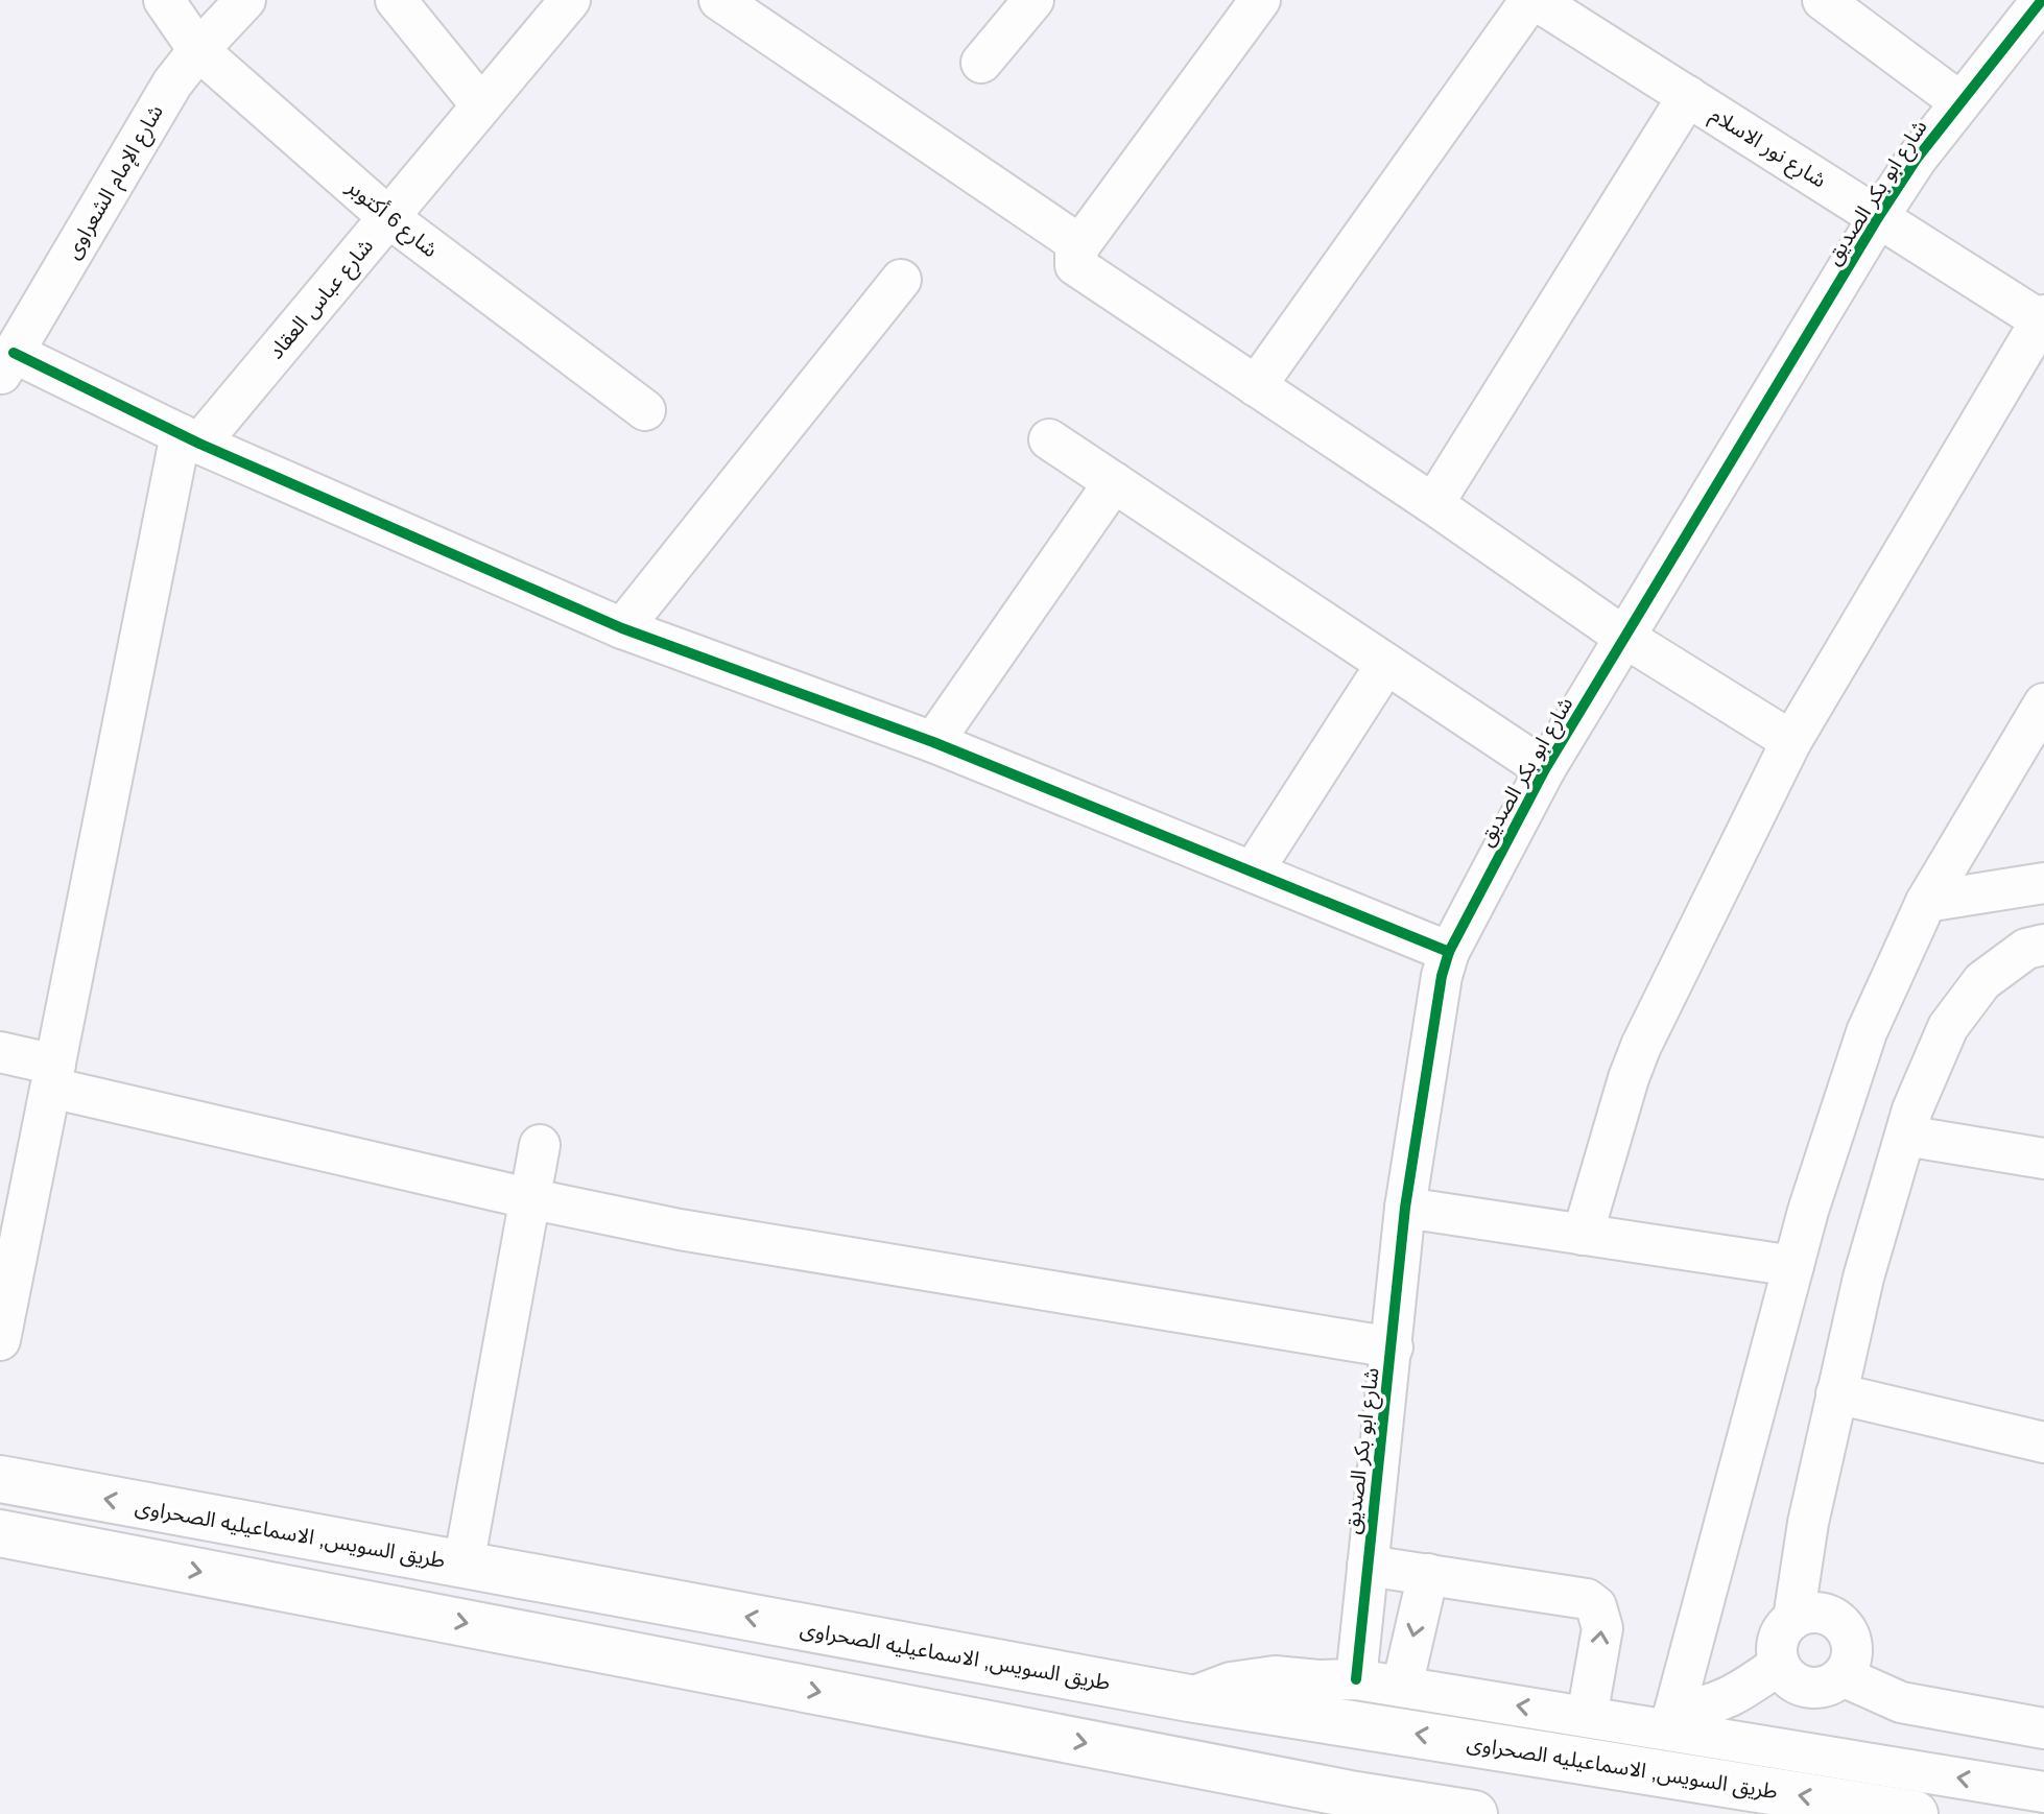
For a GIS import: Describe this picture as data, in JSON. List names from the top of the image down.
{
  "streets": {
    "highway": ["طريق السويس, الاسماعيليه الصحراوى"],
    "street": [
      "شارع نور الاسلام",
      "شارع الإمام الشعراوى",
      "شارع ابو بكر الصديق",
      "شارع 6 أكتوبر",
      "شارع عباس العقاد"
    ]
  },
  "crossings": [
    ["شارع نور الاسلام", "شارع ابو بكر الصديق"],
    ["شارع الإمام الشعراوى", "شارع 6 أكتوبر"],
    ["شارع 6 أكتوبر", "شارع عباس العقاد"]
  ]
}
